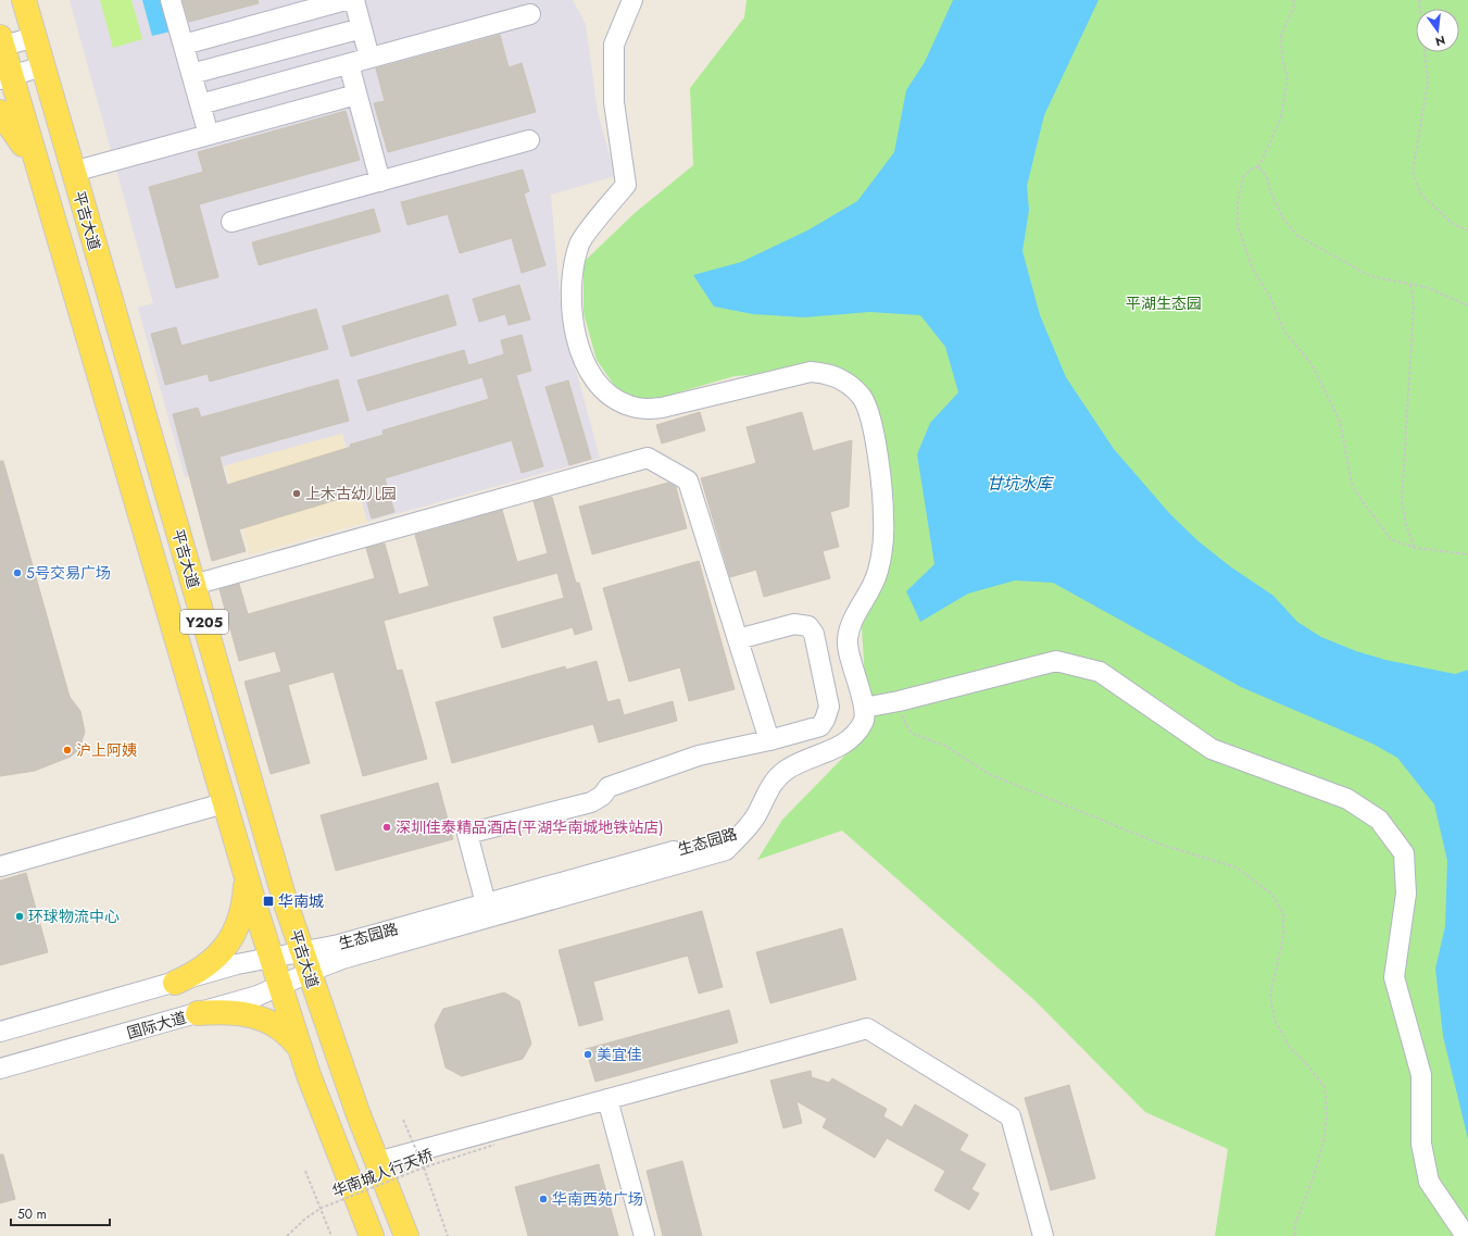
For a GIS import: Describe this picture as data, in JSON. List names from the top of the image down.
{
  "streets": {
    "main road": ["平吉大道", "Y205"],
    "street": ["生态园路", "国际大道"],
    "path": ["华南城人行天桥"]
  },
  "crossings": [
    ["平吉大道", "生态园路"],
    ["平吉大道", "国际大道"],
    ["生态园路", "国际大道"]
  ],
  "water": ["甘坑水库"],
  "parks": ["平湖生态园"],
  "places": {
    "other": [
      "上木古幼儿园",
      "5号交易广场",
      "沪上阿姨",
      "深圳佳泰精品酒店(平湖华南城地铁站店)",
      "环球物流中心",
      "美宜佳",
      "华南西苑广场"
    ],
    "transit": ["华南城"]
  },
  "scale_bar": "50 m",
  "north": "bottom"
}
